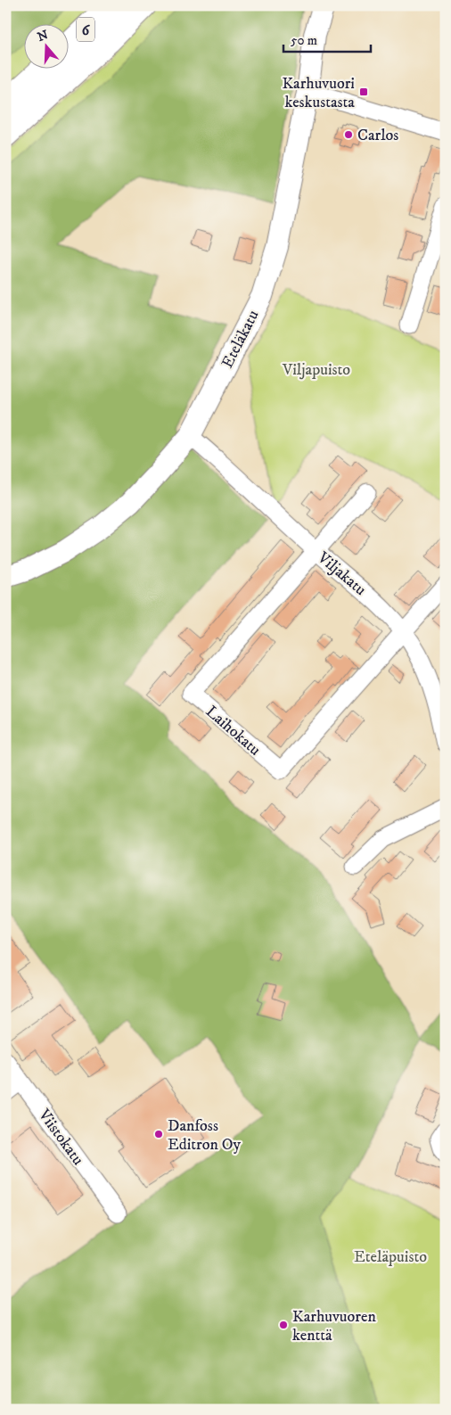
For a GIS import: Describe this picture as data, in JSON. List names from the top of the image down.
{
  "streets": {
    "highway": ["6"],
    "main road": ["Eteläkatu"],
    "street": ["Viljakatu", "Laihokatu", "Viistokatu"]
  },
  "crossings": [
    ["Eteläkatu", "Viljakatu"],
    ["Viljakatu", "Laihokatu"]
  ],
  "parks": ["Viljapuisto", "Eteläpuisto"],
  "places": {
    "transit": ["Karhuvuori keskustasta"],
    "other": ["Carlos", "Danfoss Editron Oy", "Karhuvuoren kenttä"]
  },
  "scale_bar": "50 m",
  "north": "top"
}
